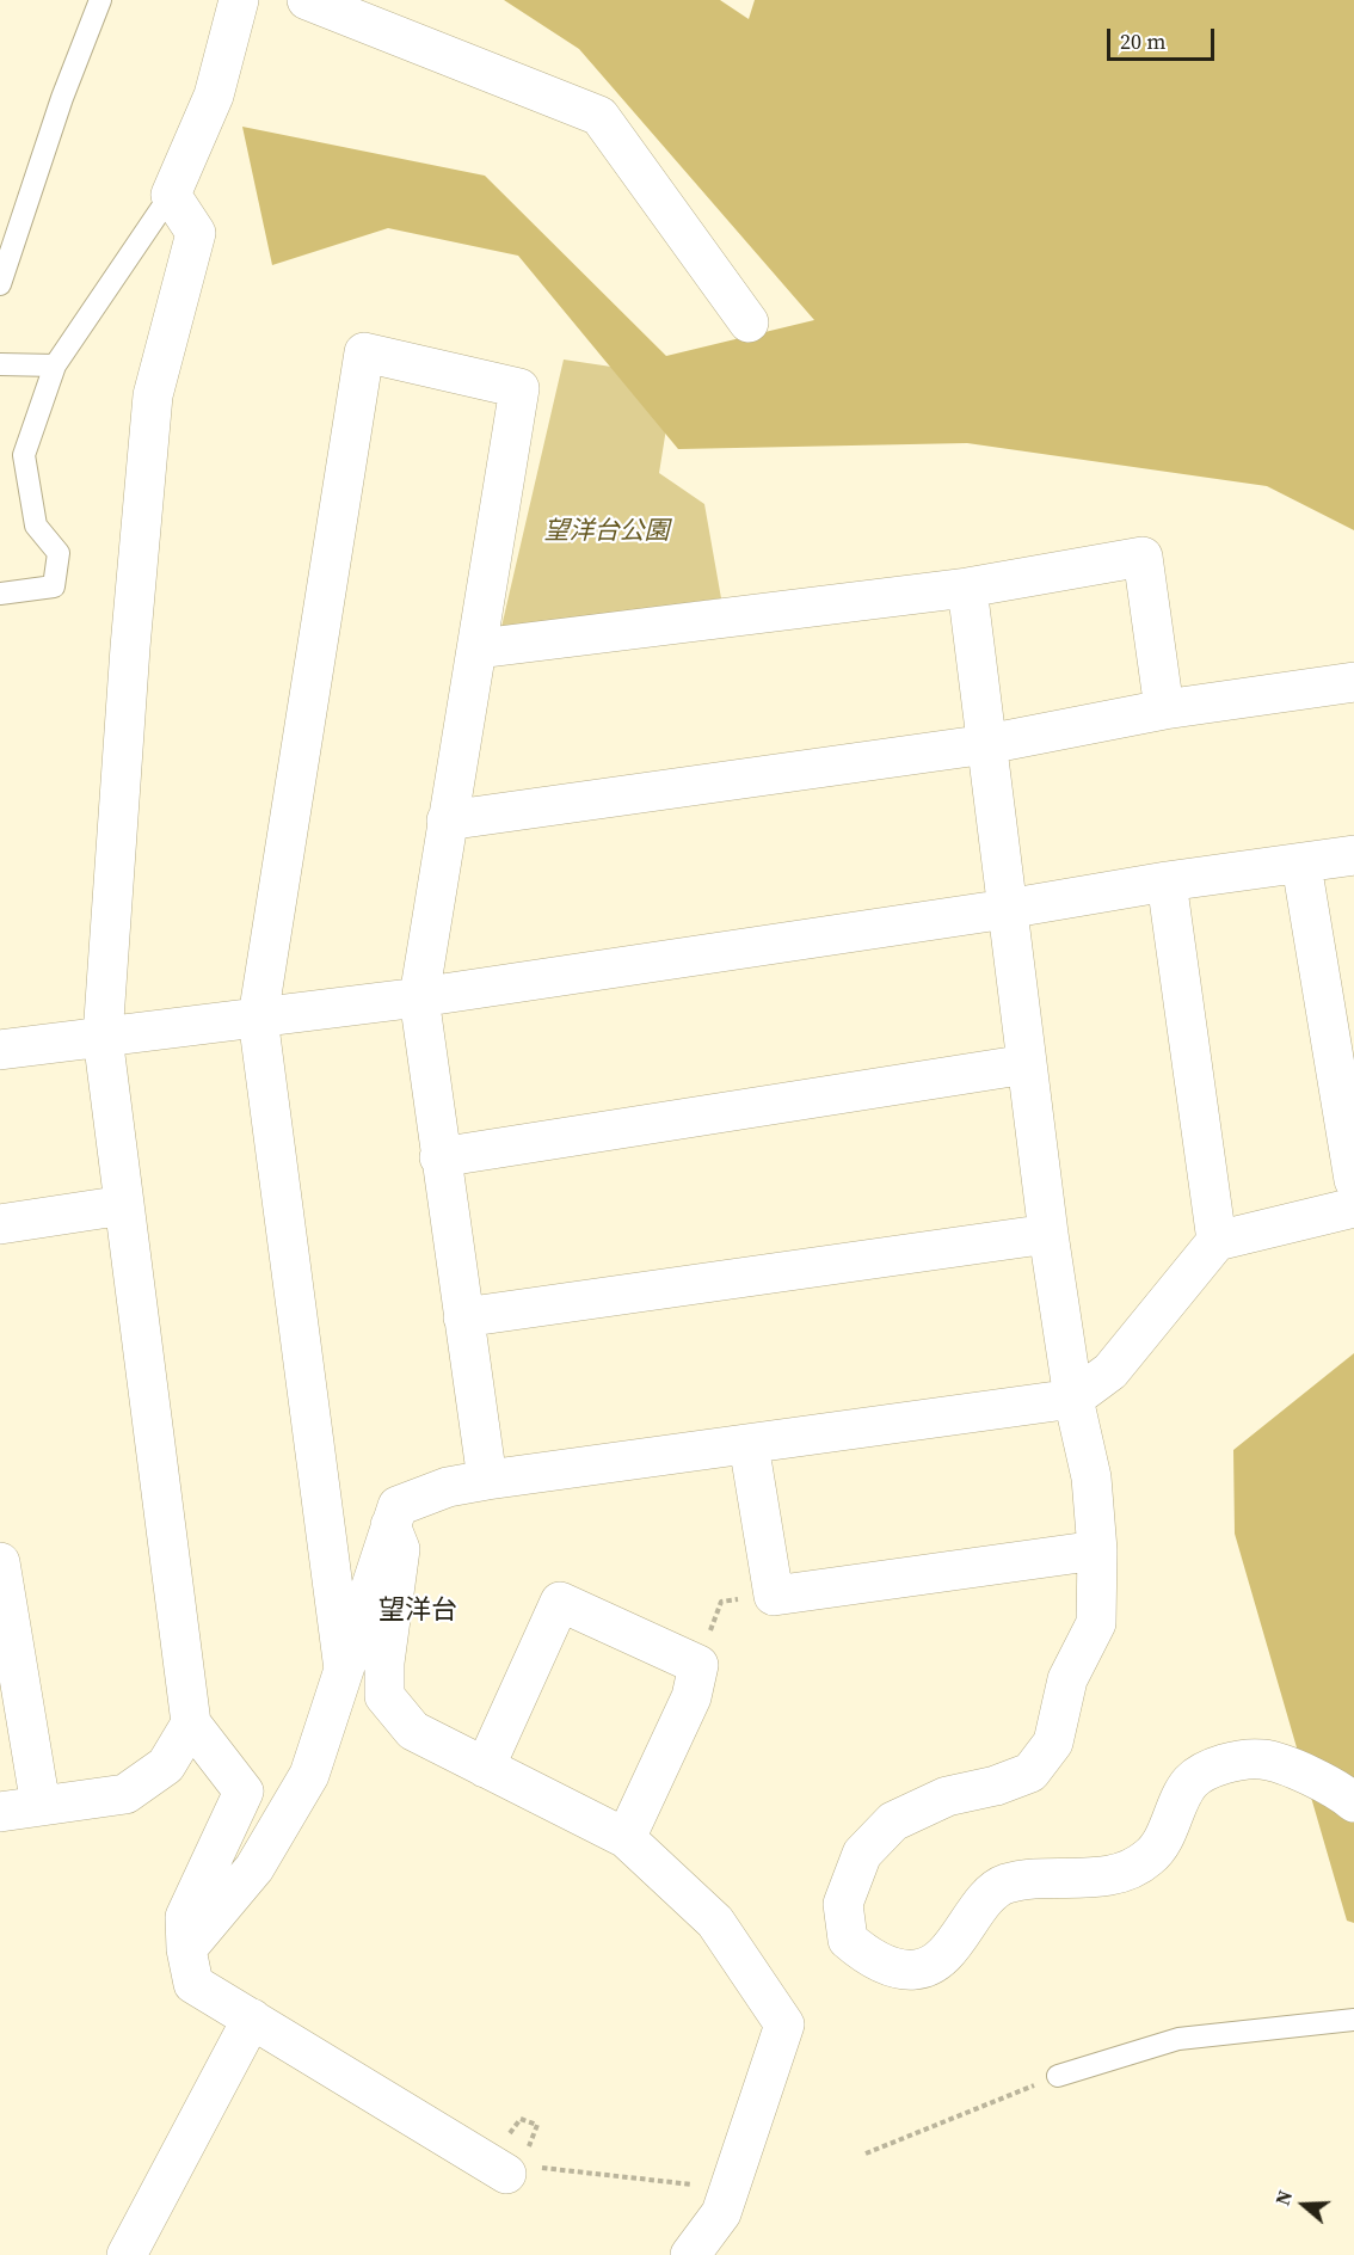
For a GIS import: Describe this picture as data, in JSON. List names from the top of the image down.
{
  "districts": ["望洋台"],
  "parks": ["望洋台公園"],
  "scale_bar": "20 m",
  "north": "left"
}
